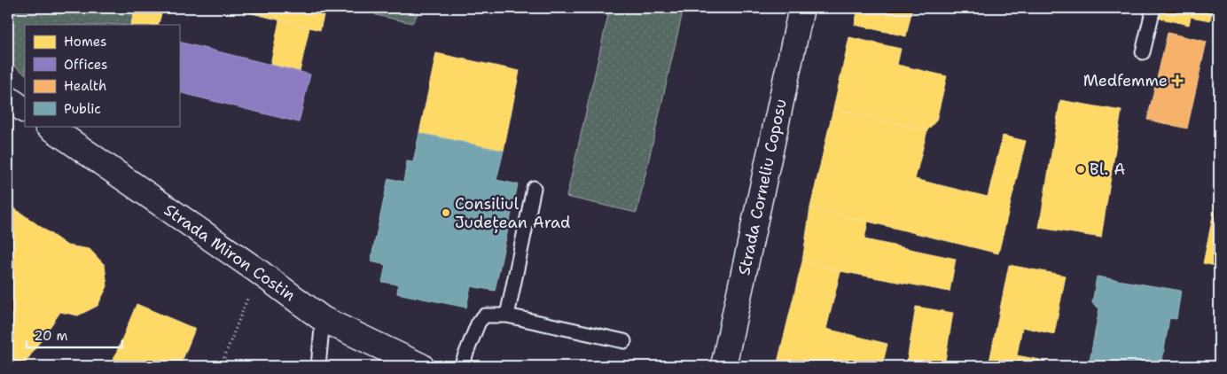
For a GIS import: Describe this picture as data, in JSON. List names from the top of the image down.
{
  "streets": {
    "main road": ["Strada Corneliu Coposu", "Strada Miron Costin"]
  },
  "places": {
    "health": ["Medfemme"],
    "other": ["Bl. A", "Consiliul Județean Arad"]
  },
  "legend": [
    "Homes",
    "Offices",
    "Health",
    "Public"
  ],
  "scale_bar": "20 m"
}
